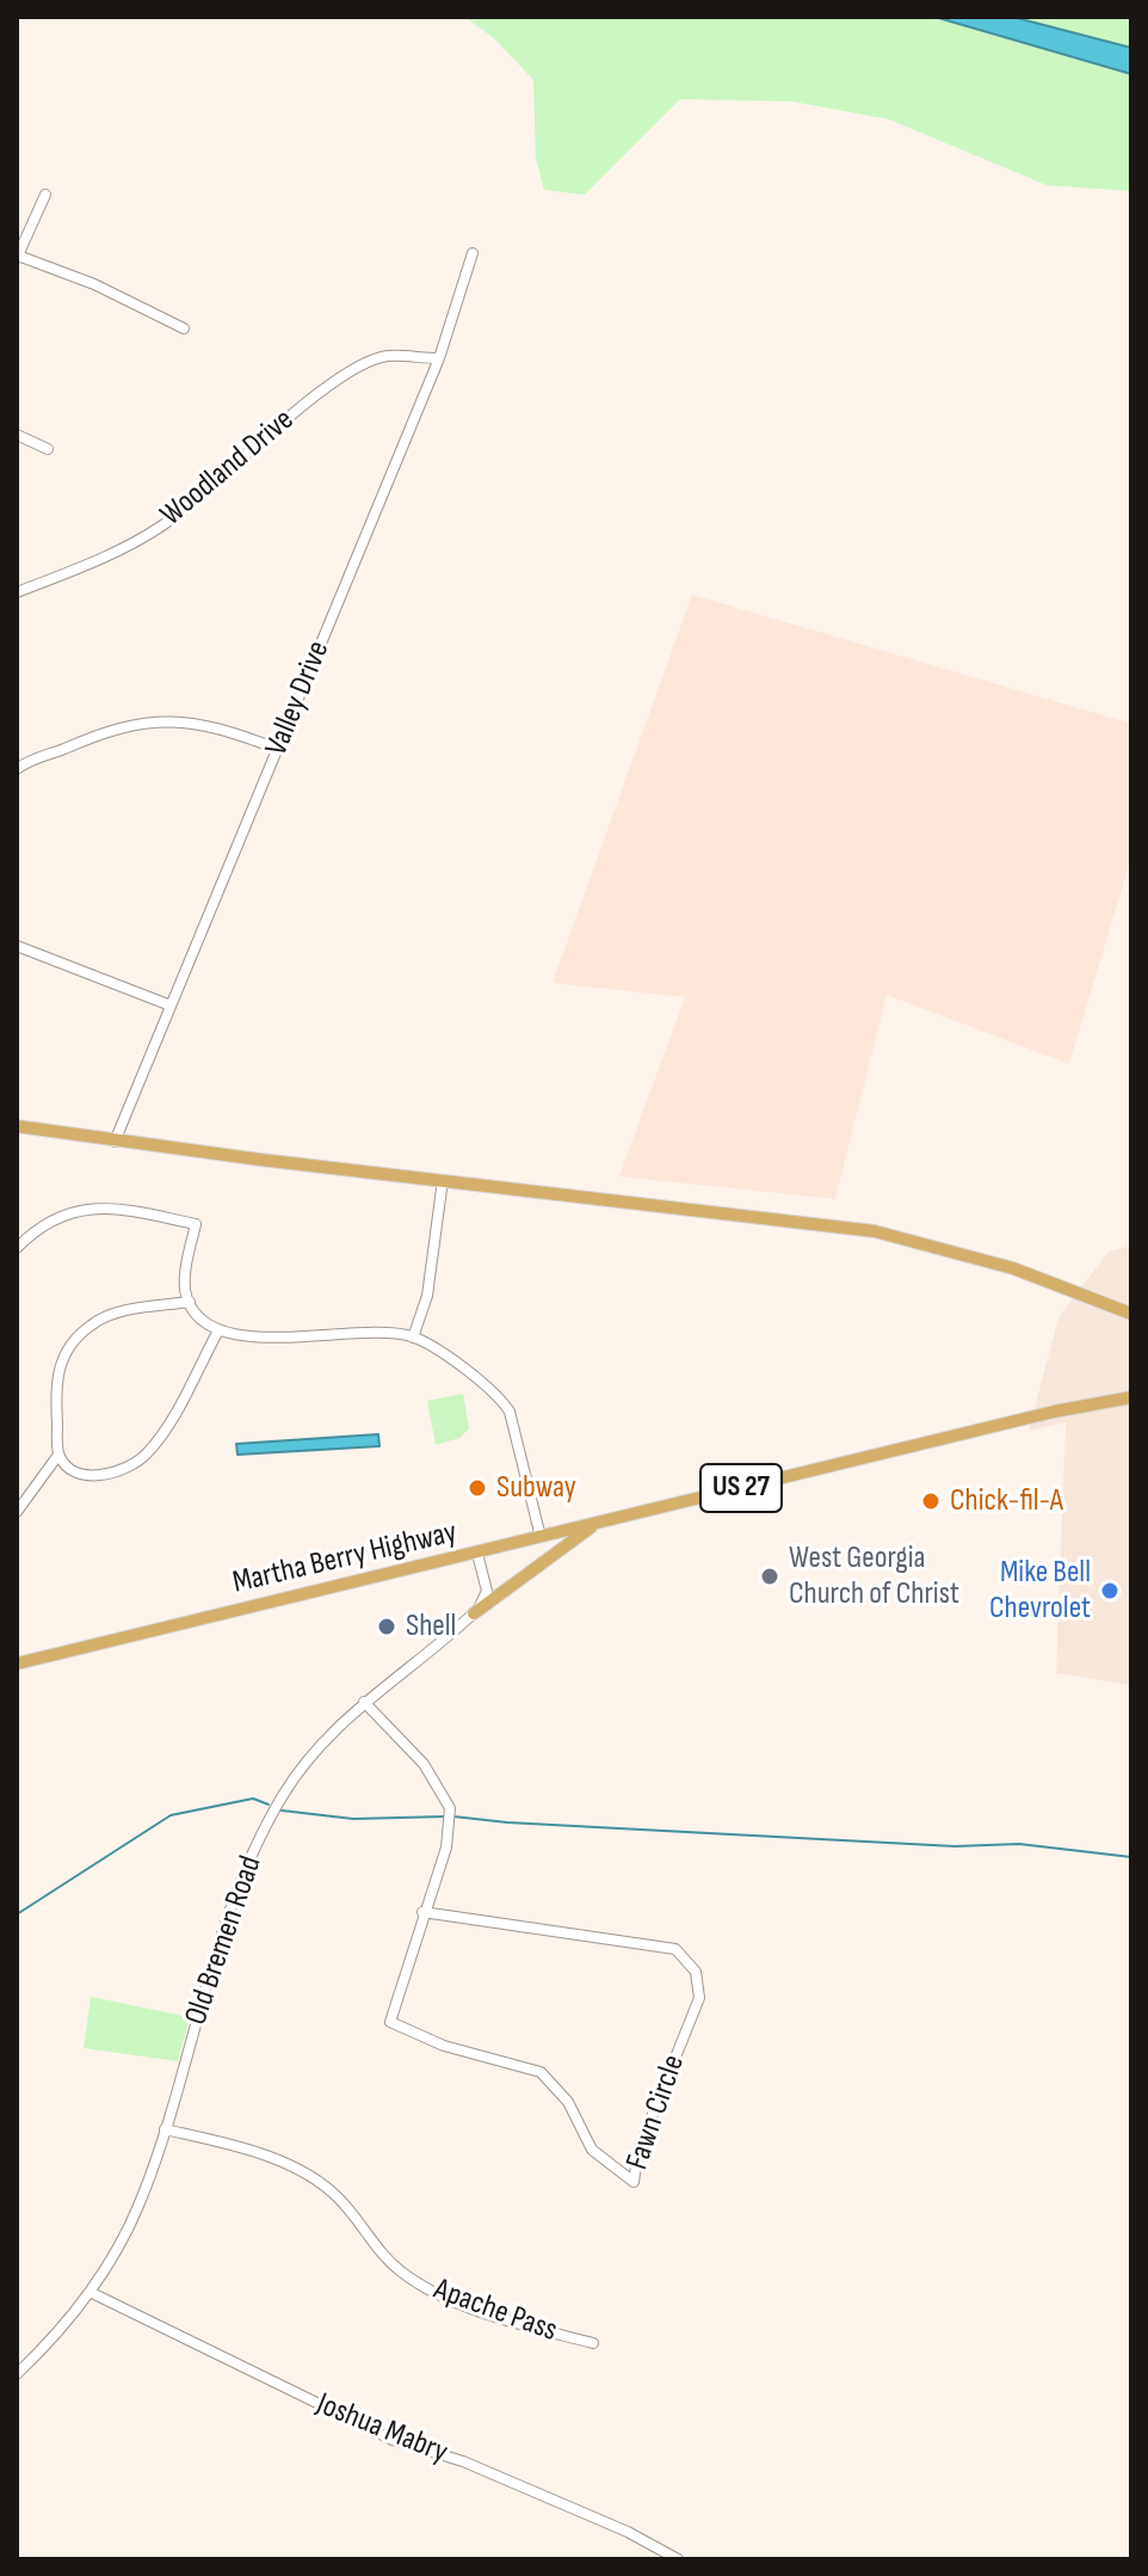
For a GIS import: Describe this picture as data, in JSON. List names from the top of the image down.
{
  "streets": {
    "main road": ["US 27", "Martha Berry Highway"],
    "street": [
      "Woodland Drive",
      "Valley Drive",
      "Old Bremen Road",
      "Fawn Circle",
      "Apache Pass",
      "Joshua Mabry"
    ]
  },
  "crossings": [
    ["Woodland Drive", "Valley Drive"],
    ["Old Bremen Road", "Fawn Circle"],
    ["Old Bremen Road", "Apache Pass"],
    ["Old Bremen Road", "Joshua Mabry"]
  ],
  "places": [
    "Subway",
    "Chick-fil-A",
    "West Georgia Church of Christ",
    "Mike Bell Chevrolet",
    "Shell"
  ]
}
